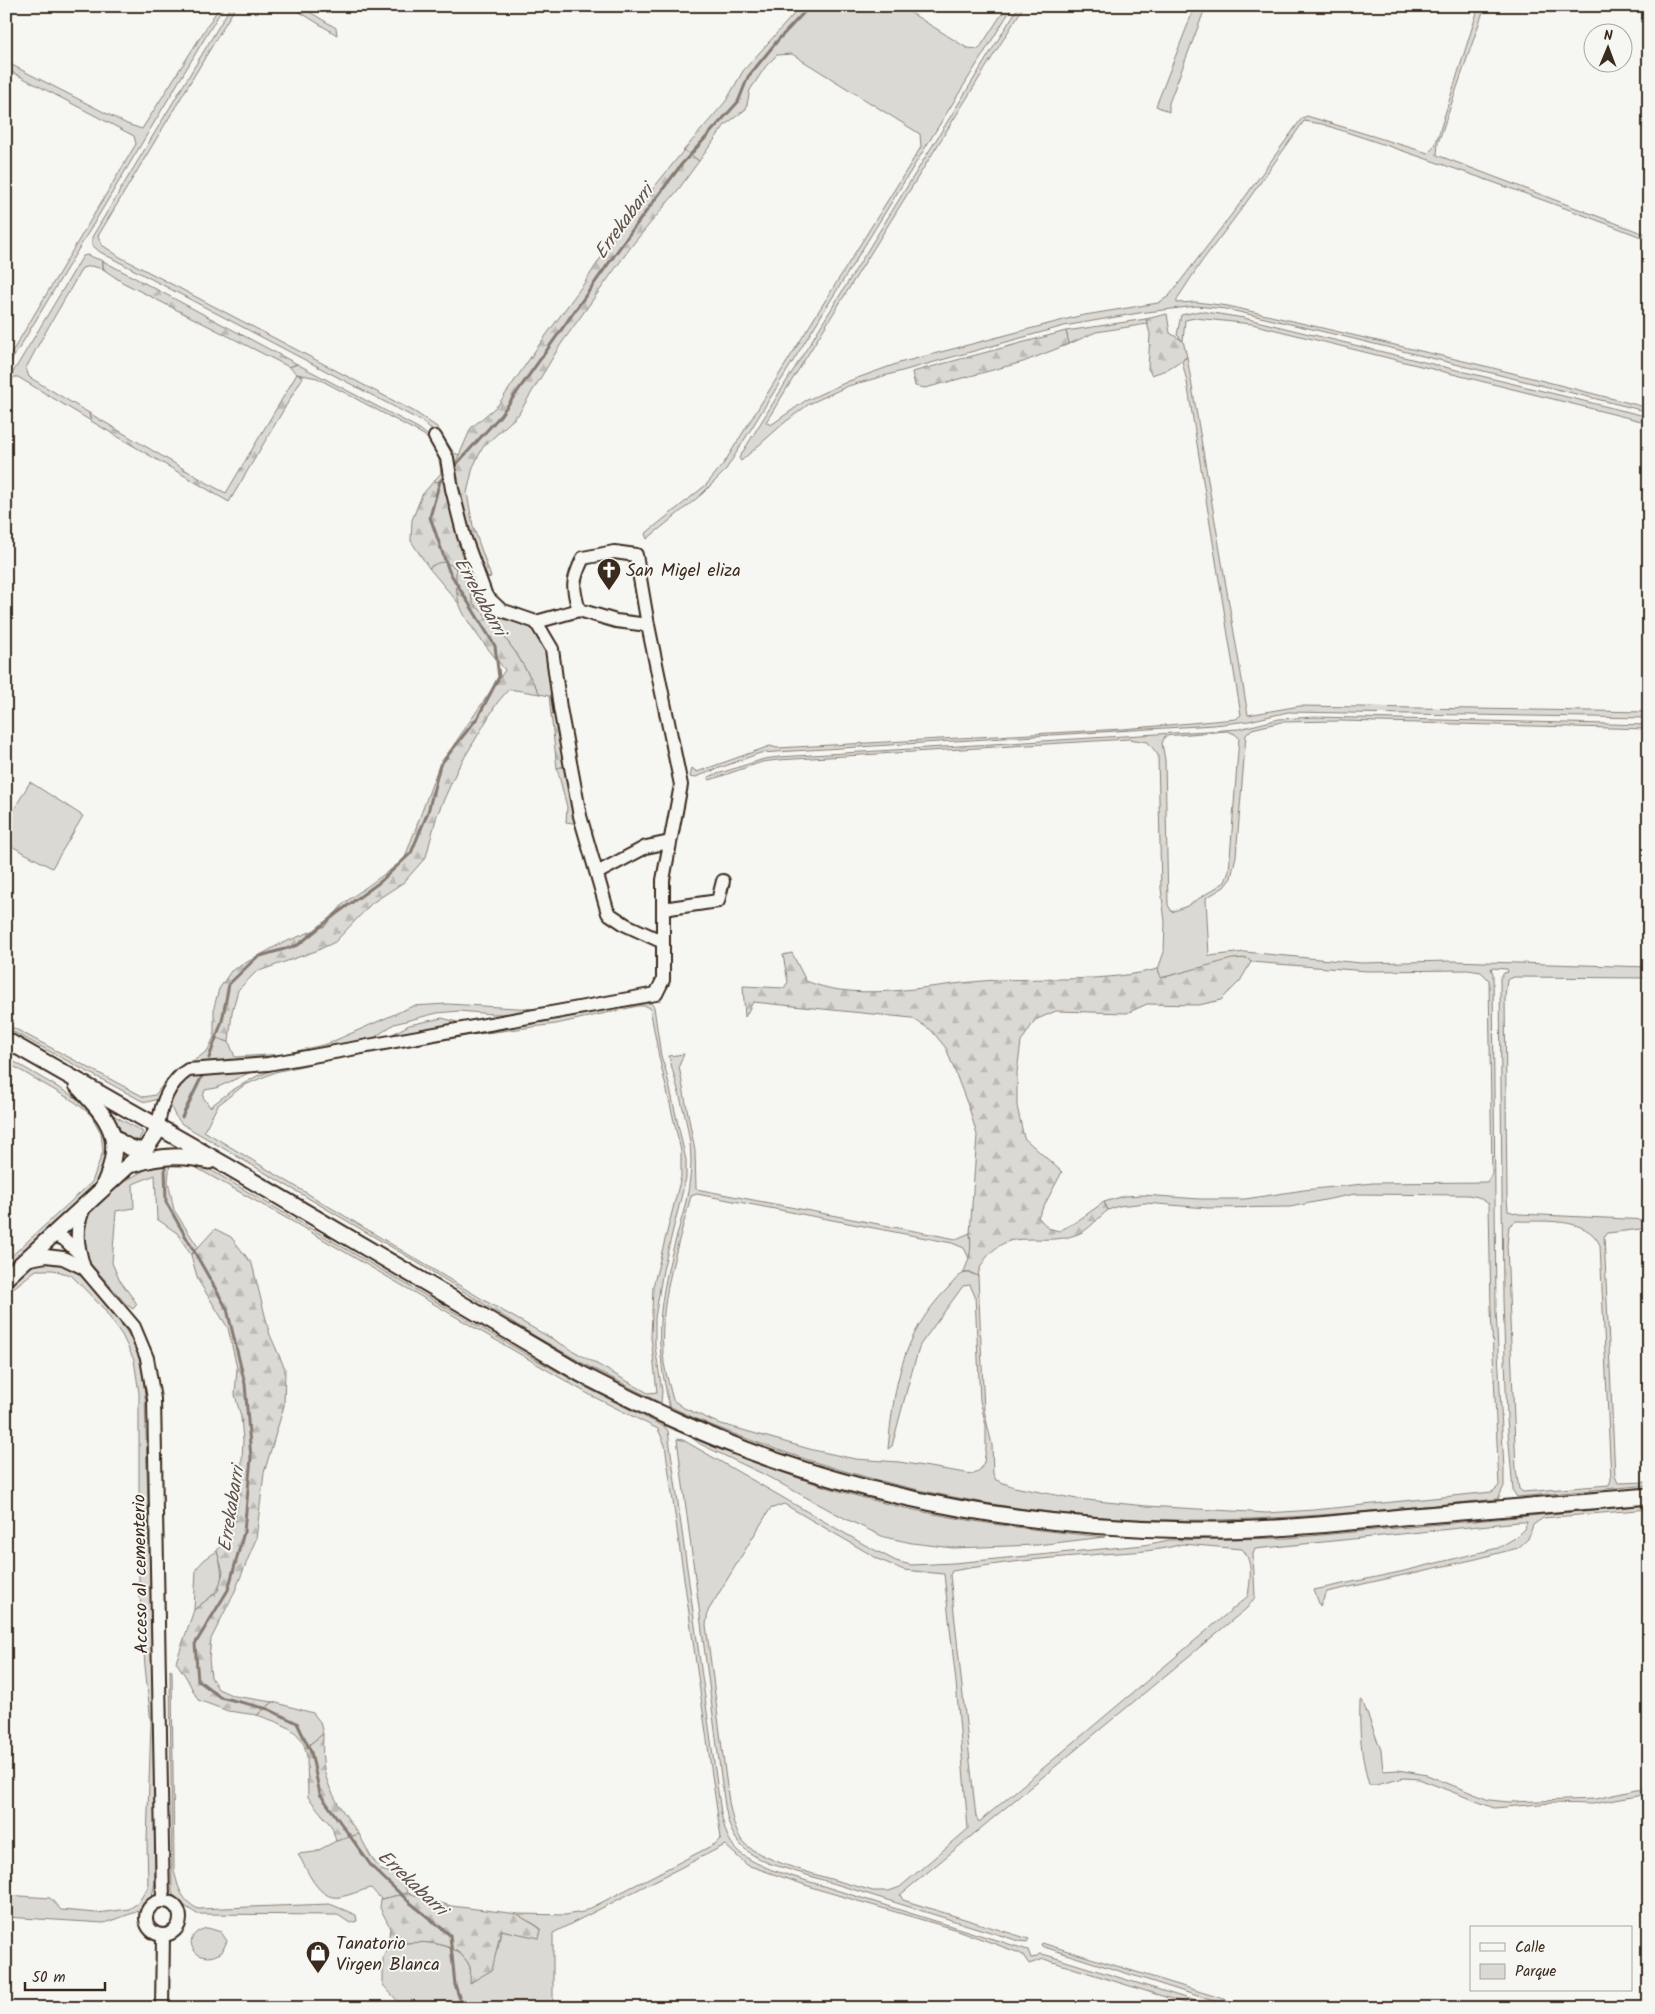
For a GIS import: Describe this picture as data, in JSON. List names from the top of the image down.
{
  "streets": {
    "street": ["Acceso al cementerio"]
  },
  "water": ["Errekabarri"],
  "places": {
    "church": ["San Migel eliza"],
    "shop": ["Tanatorio Virgen Blanca"]
  },
  "legend": ["Calle", "Parque"],
  "scale_bar": "50 m",
  "north": "top"
}
